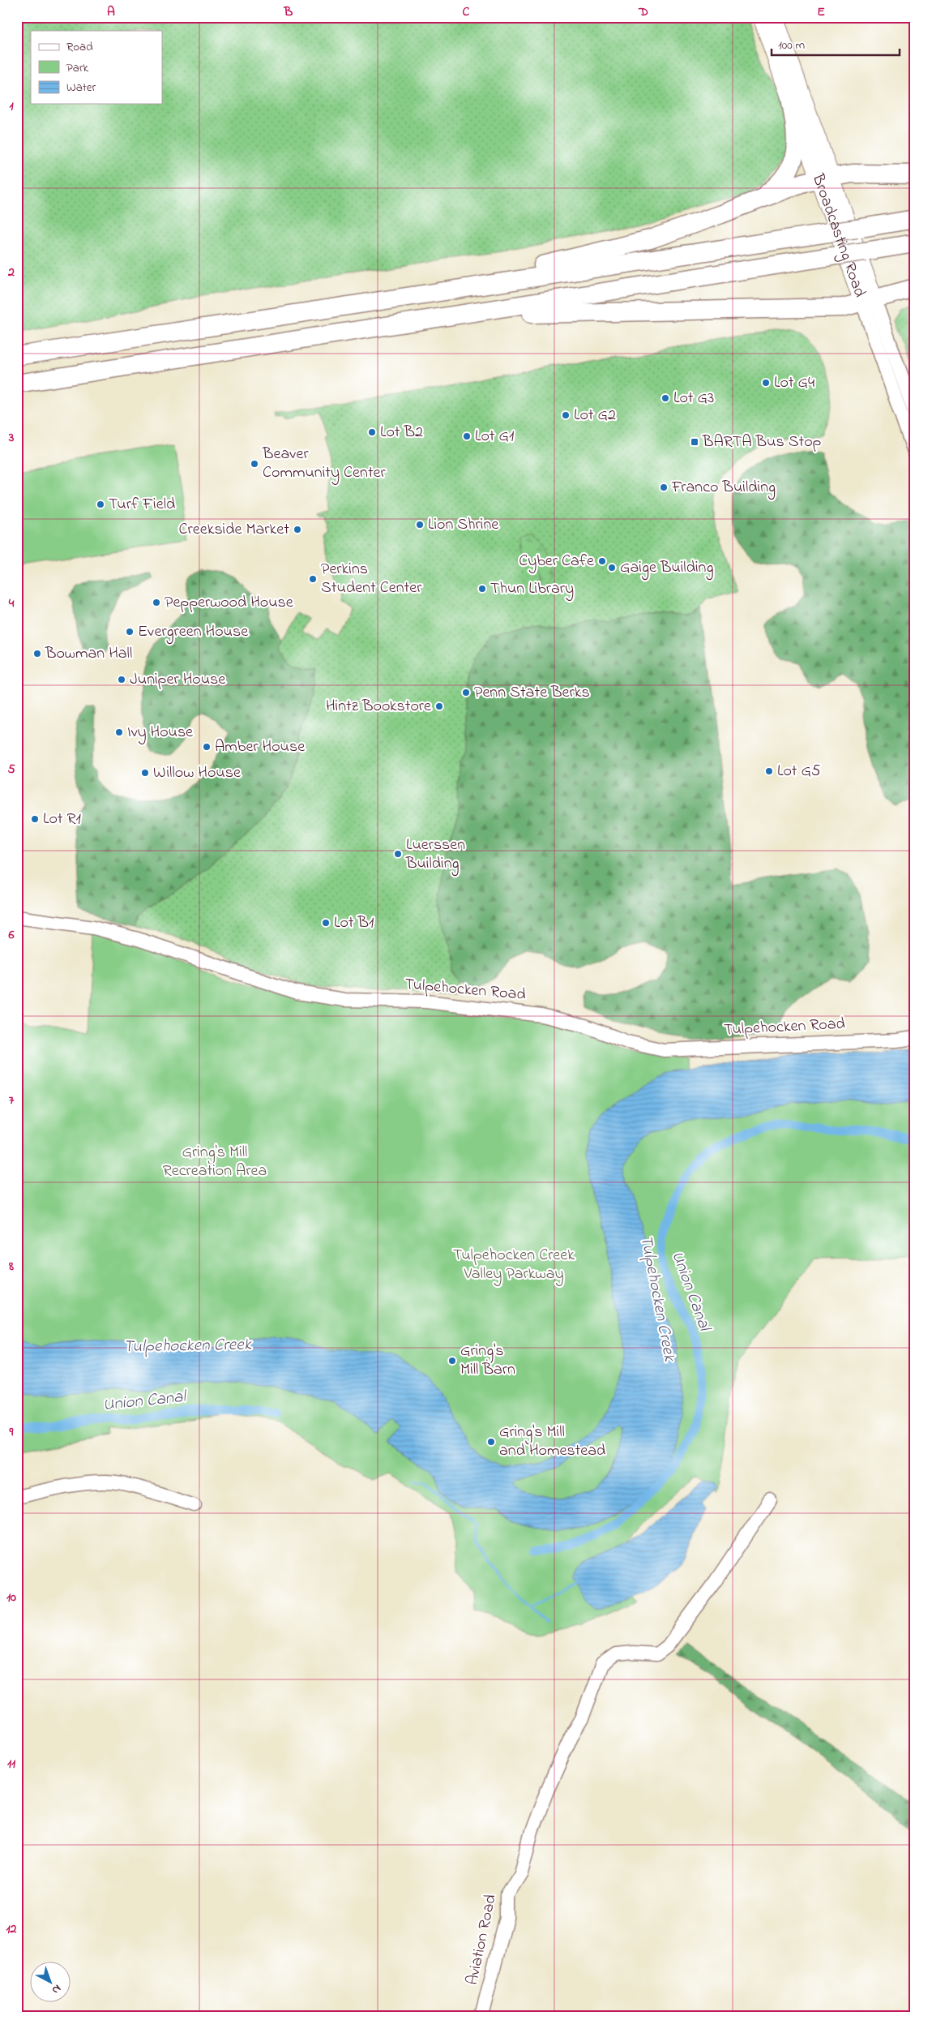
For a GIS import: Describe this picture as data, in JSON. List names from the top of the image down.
{
  "streets": {
    "main road": ["Broadcasting Road"],
    "street": ["Tulpehocken Road", "Aviation Road"]
  },
  "water": ["Union Canal", "Tulpehocken Creek"],
  "parks": ["Gring's Mill Recreation Area", "Tulpehocken Creek Valley Parkway"],
  "places": {
    "other": [
      "Lot G4",
      "Lot G3",
      "Lot G2",
      "Lot B2",
      "Lot G1",
      "Beaver Community Center",
      "Franco Building",
      "Turf Field",
      "Lion Shrine",
      "Creekside Market",
      "Cyber Cafe",
      "Gaige Building",
      "Perkins Student Center",
      "Thun Library",
      "Pepperwood House",
      "Evergreen House",
      "Bowman Hall",
      "Juniper House",
      "Penn State Berks",
      "Hintz Bookstore",
      "Ivy House",
      "Amber House",
      "Lot G5",
      "Willow House",
      "Lot R1",
      "Luerssen Building",
      "Lot B1",
      "Gring's Mill Barn",
      "Gring's Mill and Homestead"
    ],
    "transit": ["BARTA Bus Stop"]
  },
  "legend": ["Road", "Park", "Water"],
  "scale_bar": "100 m",
  "north": "bottom right",
  "grid": {
    "columns": [
      "A",
      "B",
      "C",
      "D",
      "E"
    ],
    "rows": [
      "1",
      "2",
      "3",
      "4",
      "5",
      "6",
      "7",
      "8",
      "9",
      "10",
      "11",
      "12"
    ]
  }
}
